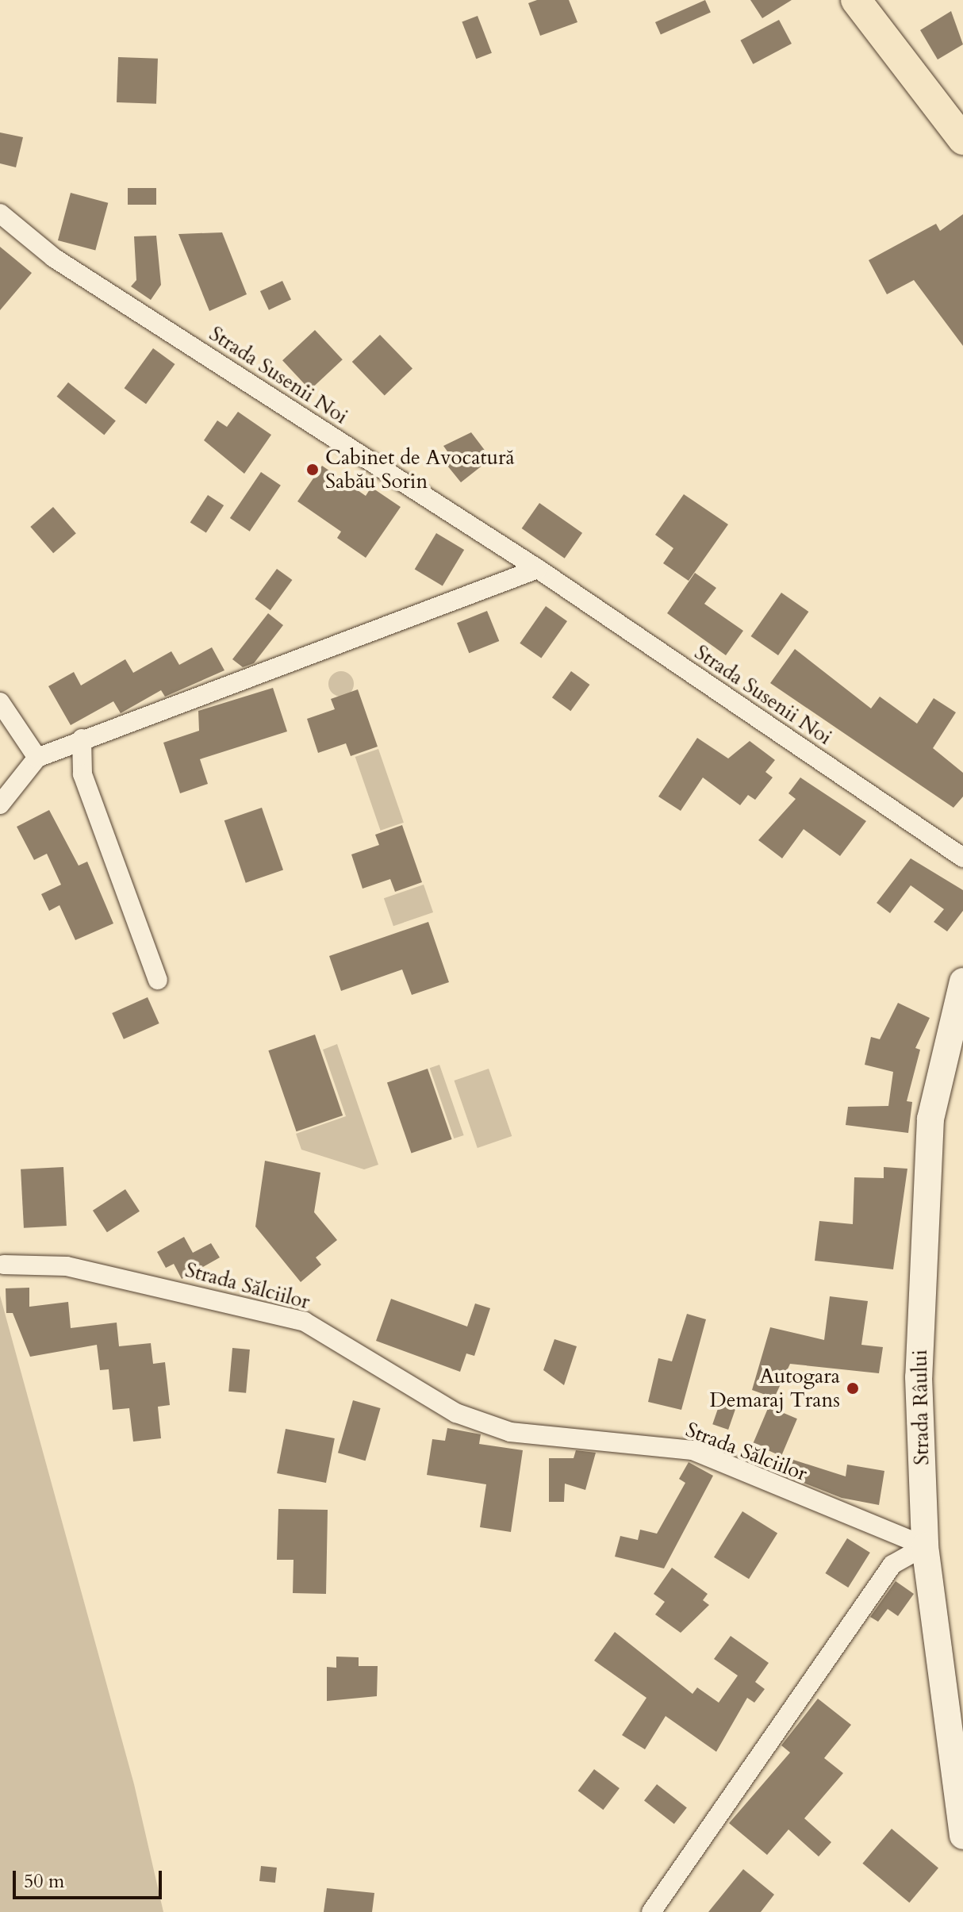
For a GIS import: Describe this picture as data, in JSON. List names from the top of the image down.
{
  "streets": {
    "main road": ["Strada Râului"],
    "street": ["Strada Susenii Noi", "Strada Sălciilor"]
  },
  "crossings": [
    ["Strada Sălciilor", "Strada Râului"]
  ],
  "places": ["Cabinet de Avocatură Sabău Sorin", "Autogara Demaraj Trans"],
  "scale_bar": "50 m"
}
